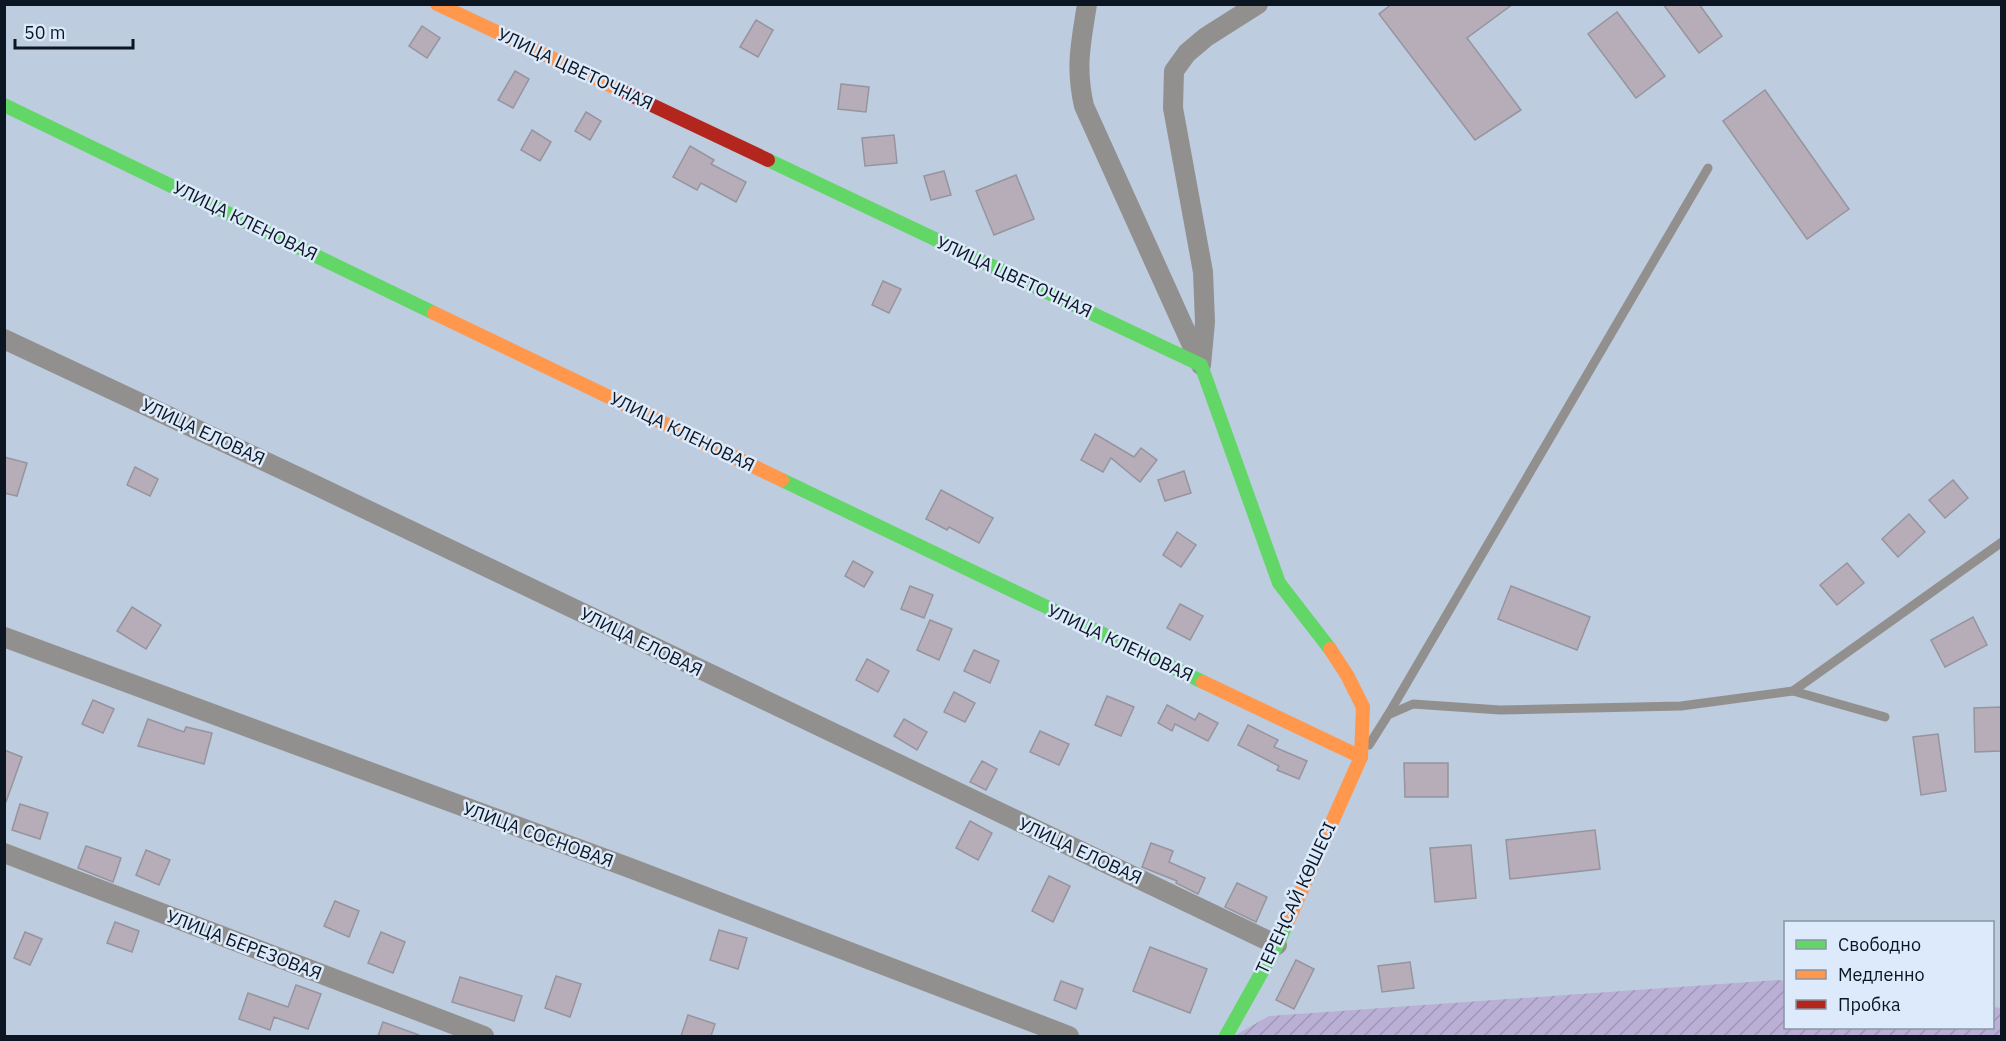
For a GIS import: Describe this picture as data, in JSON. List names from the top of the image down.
{
  "streets": {
    "street": [
      "УЛИЦА ЦВЕТОЧНАЯ",
      "УЛИЦА КЛЕНОВАЯ",
      "УЛИЦА ЕЛОВАЯ",
      "УЛИЦА СОСНОВАЯ",
      "ТЕРЕҢСАЙ КӨШЕСІ",
      "УЛИЦА БЕРЕЗОВАЯ"
    ]
  },
  "crossings": [
    ["УЛИЦА КЛЕНОВАЯ", "ТЕРЕҢСАЙ КӨШЕСІ"],
    ["УЛИЦА ЕЛОВАЯ", "ТЕРЕҢСАЙ КӨШЕСІ"]
  ],
  "legend": ["Свободно", "Медленно", "Пробка"],
  "scale_bar": "50 m"
}
